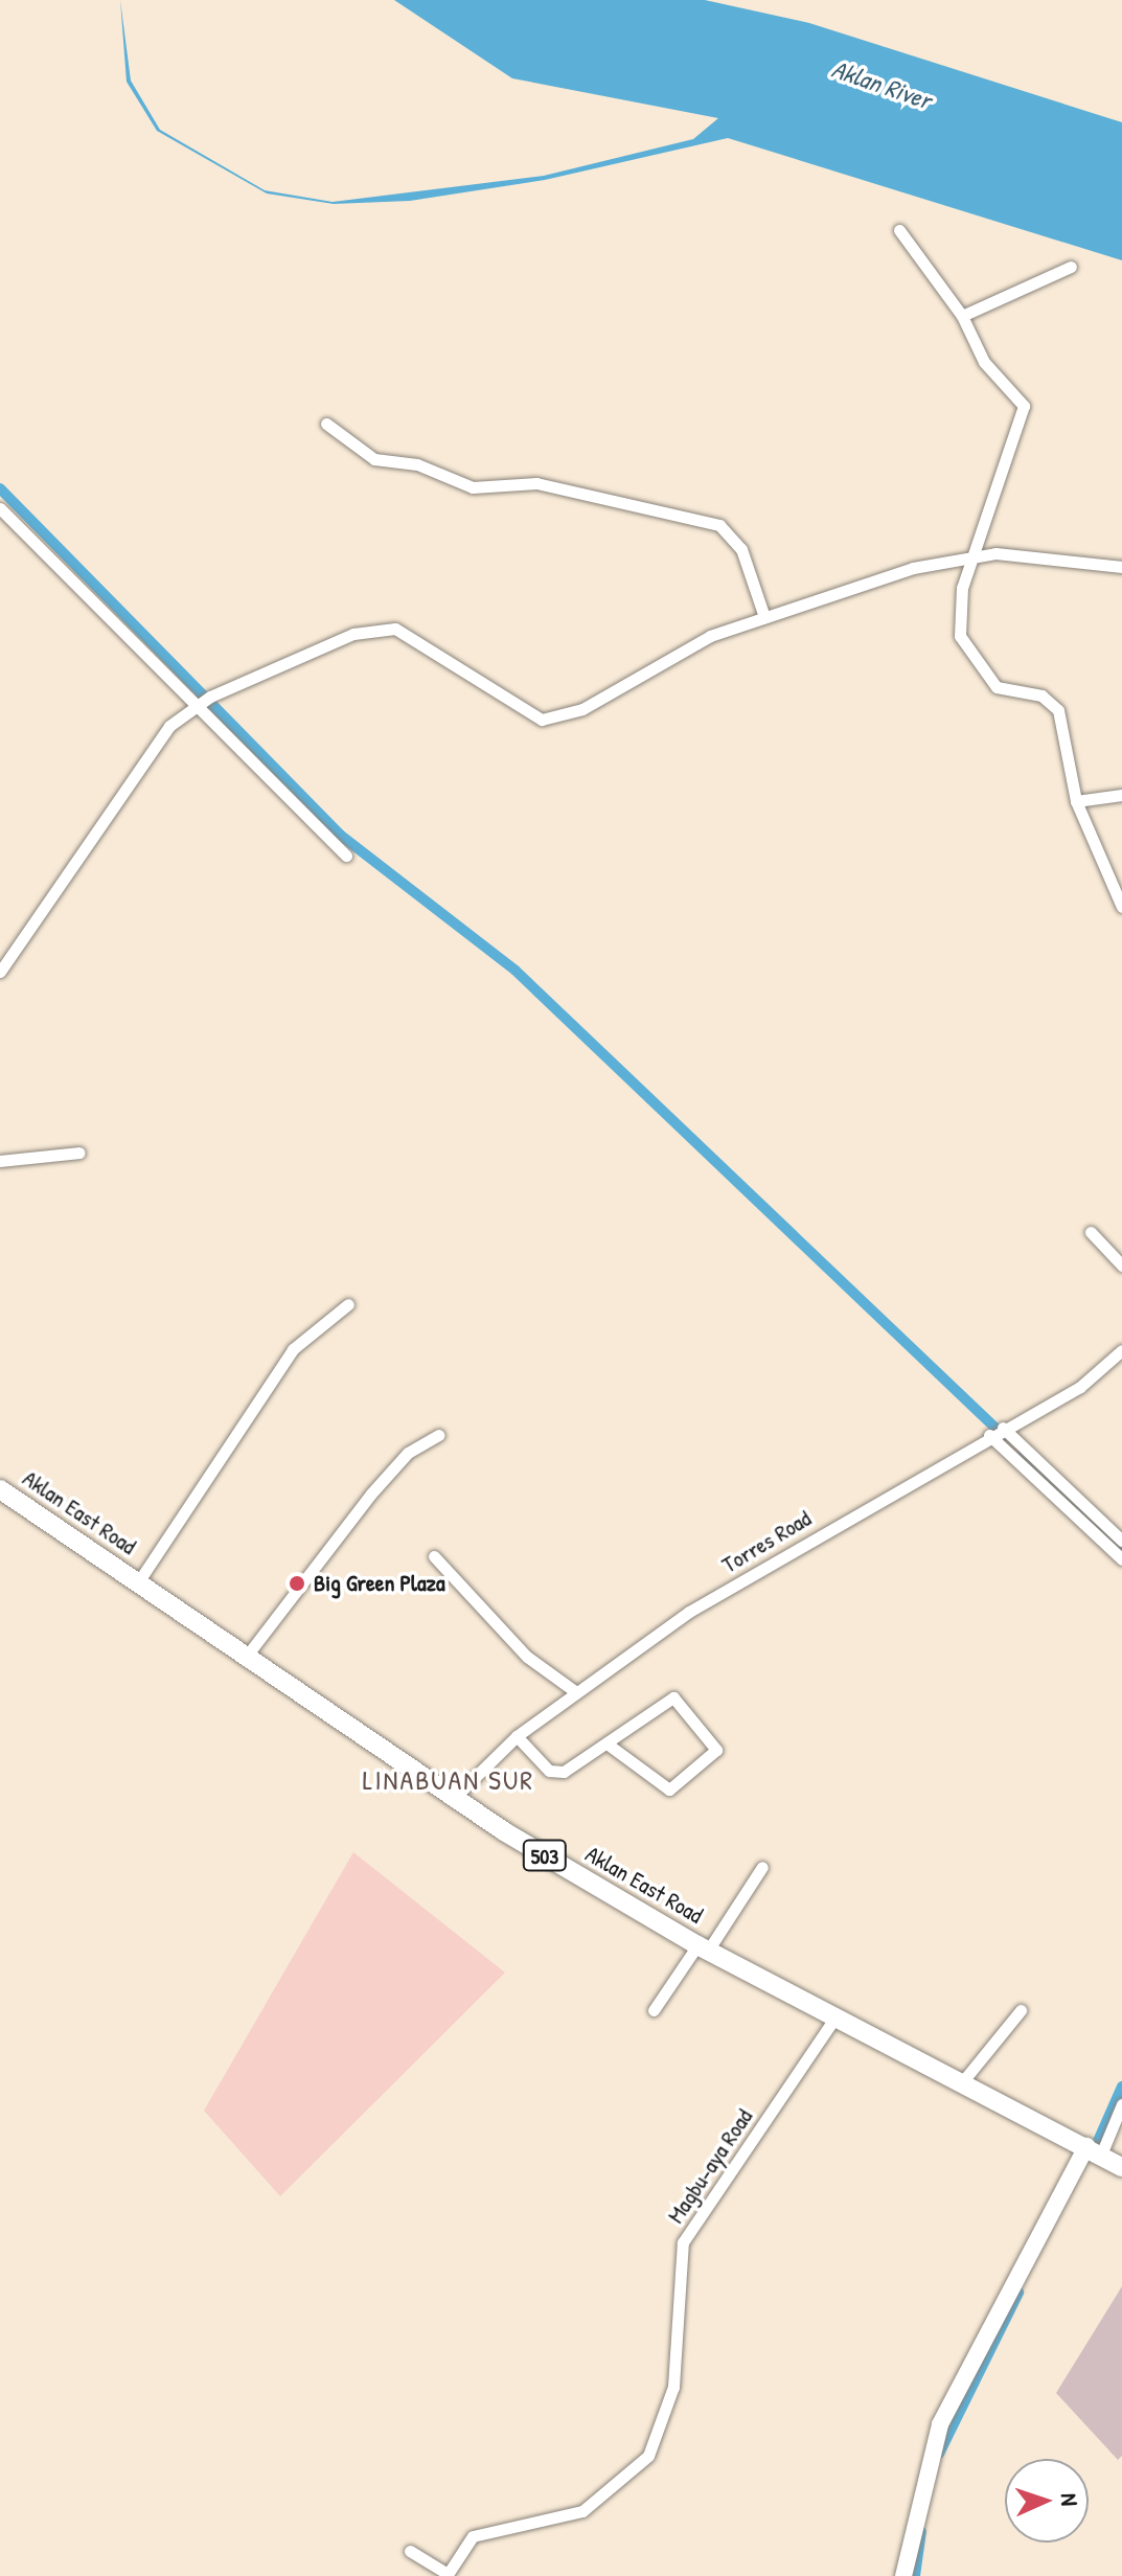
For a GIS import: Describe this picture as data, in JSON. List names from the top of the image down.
{
  "streets": {
    "main road": ["Aklan East Road", "503"],
    "street": ["Torres Road", "Magbu-aya Road"]
  },
  "crossings": [
    ["Aklan East Road", "Torres Road"],
    ["Aklan East Road", "Magbu-aya Road"]
  ],
  "districts": ["LINABUAN SUR"],
  "water": ["Aklan River"],
  "places": ["Big Green Plaza"],
  "north": "right"
}
